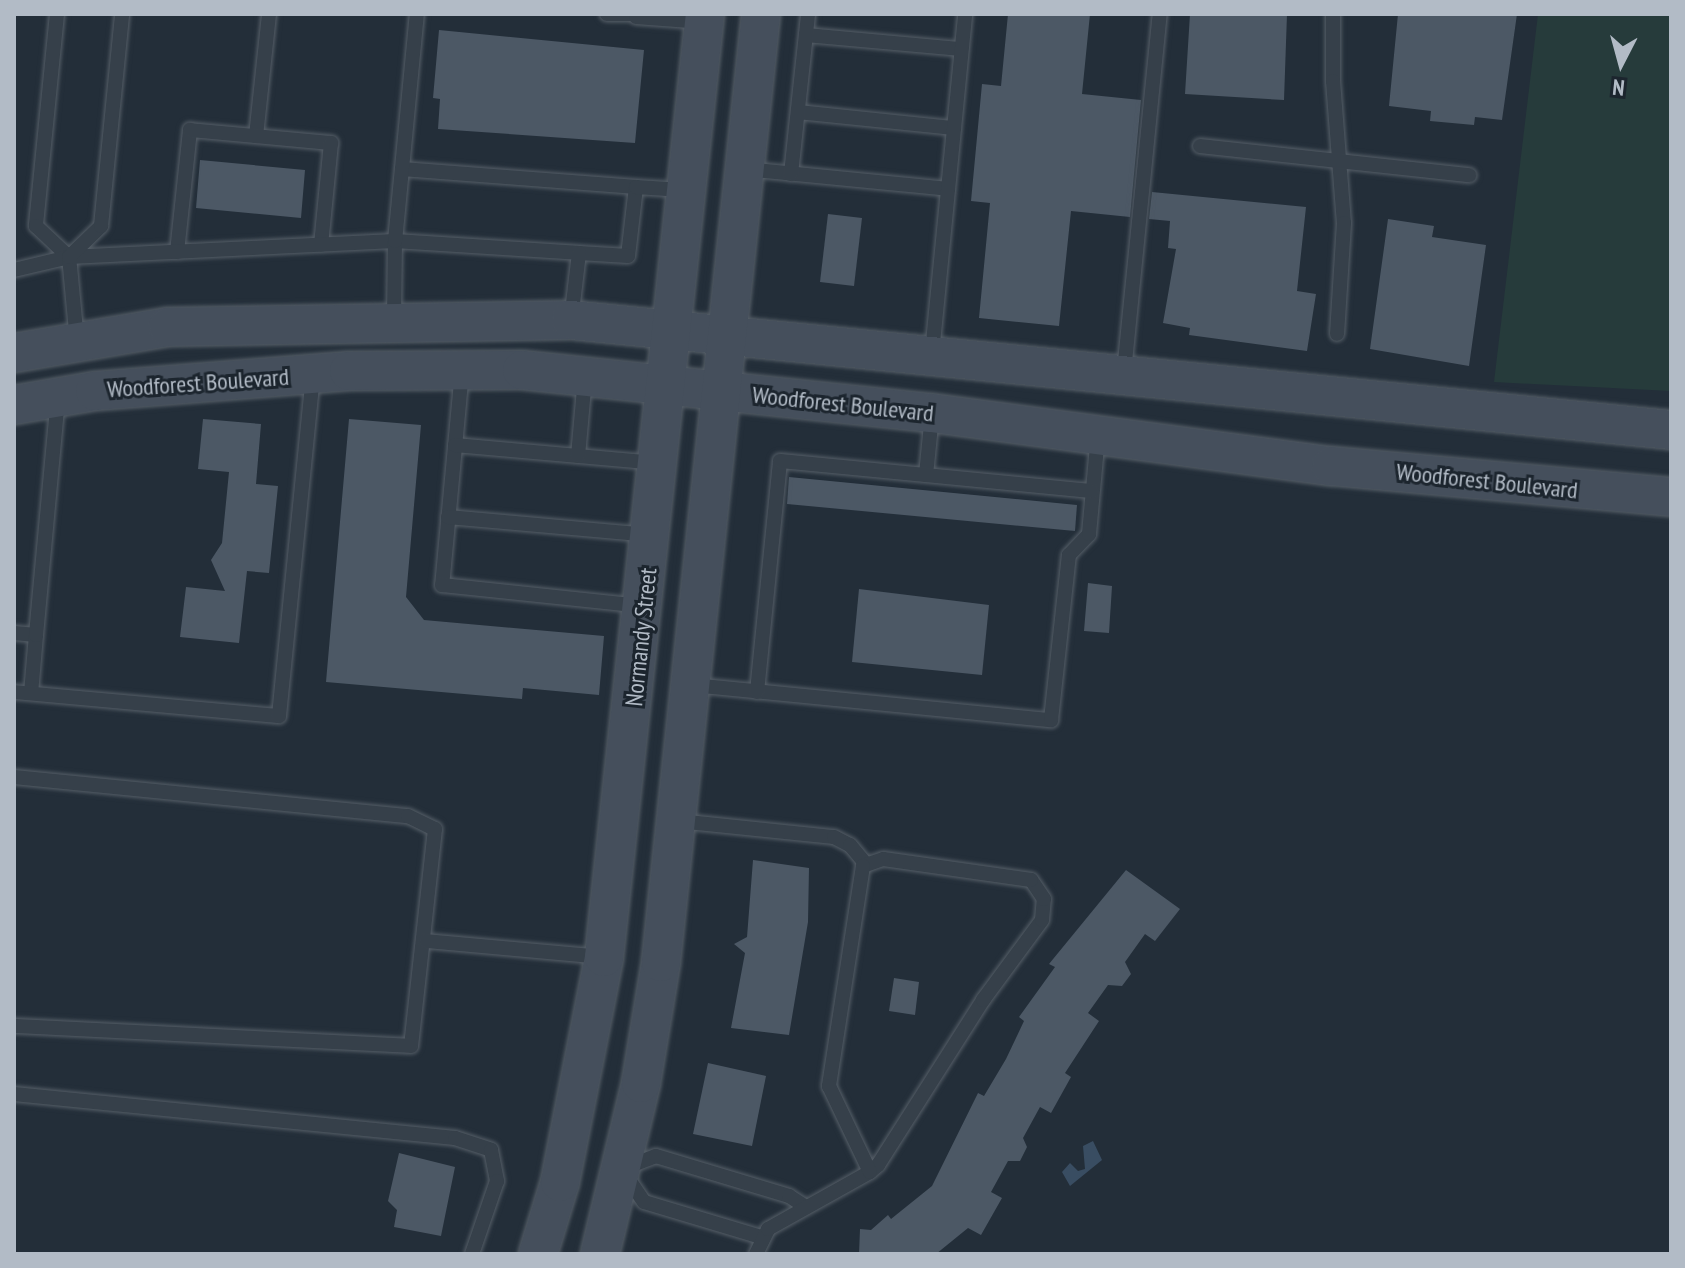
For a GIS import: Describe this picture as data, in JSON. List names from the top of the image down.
{
  "streets": {
    "main road": ["Woodforest Boulevard", "Normandy Street"]
  },
  "crossings": [
    ["Woodforest Boulevard", "Normandy Street"]
  ],
  "north": "bottom"
}
